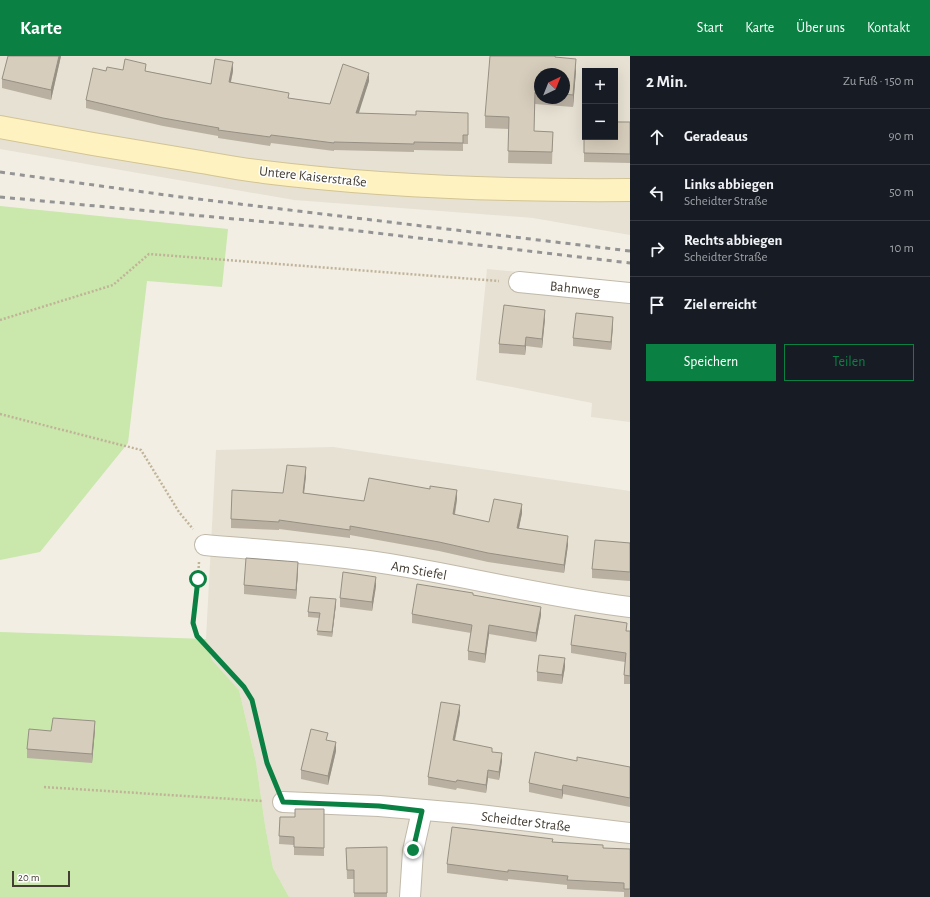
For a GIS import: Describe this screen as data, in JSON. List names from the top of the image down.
{
  "streets": {
    "main road": ["Untere Kaiserstraße"],
    "street": ["Bahnweg", "Am Stiefel", "Scheidter Straße"]
  },
  "scale_bar": "20 m",
  "north": "top right",
  "page": {
    "header": "Karte",
    "nav": [
      "Start",
      "Karte",
      "Über uns",
      "Kontakt"
    ],
    "heading": ["2 Min.", "Zu Fuß · 150 m"],
    "map_buttons": ["+", "−"],
    "list": [
      ["Geradeaus", "90 m"],
      ["Links abbiegen", "Scheidter Straße", "50 m"],
      ["Rechts abbiegen", "Scheidter Straße", "10 m"],
      "Ziel erreicht"
    ],
    "buttons": ["Speichern", "Teilen"],
    "scale": "20 m"
  }
}
